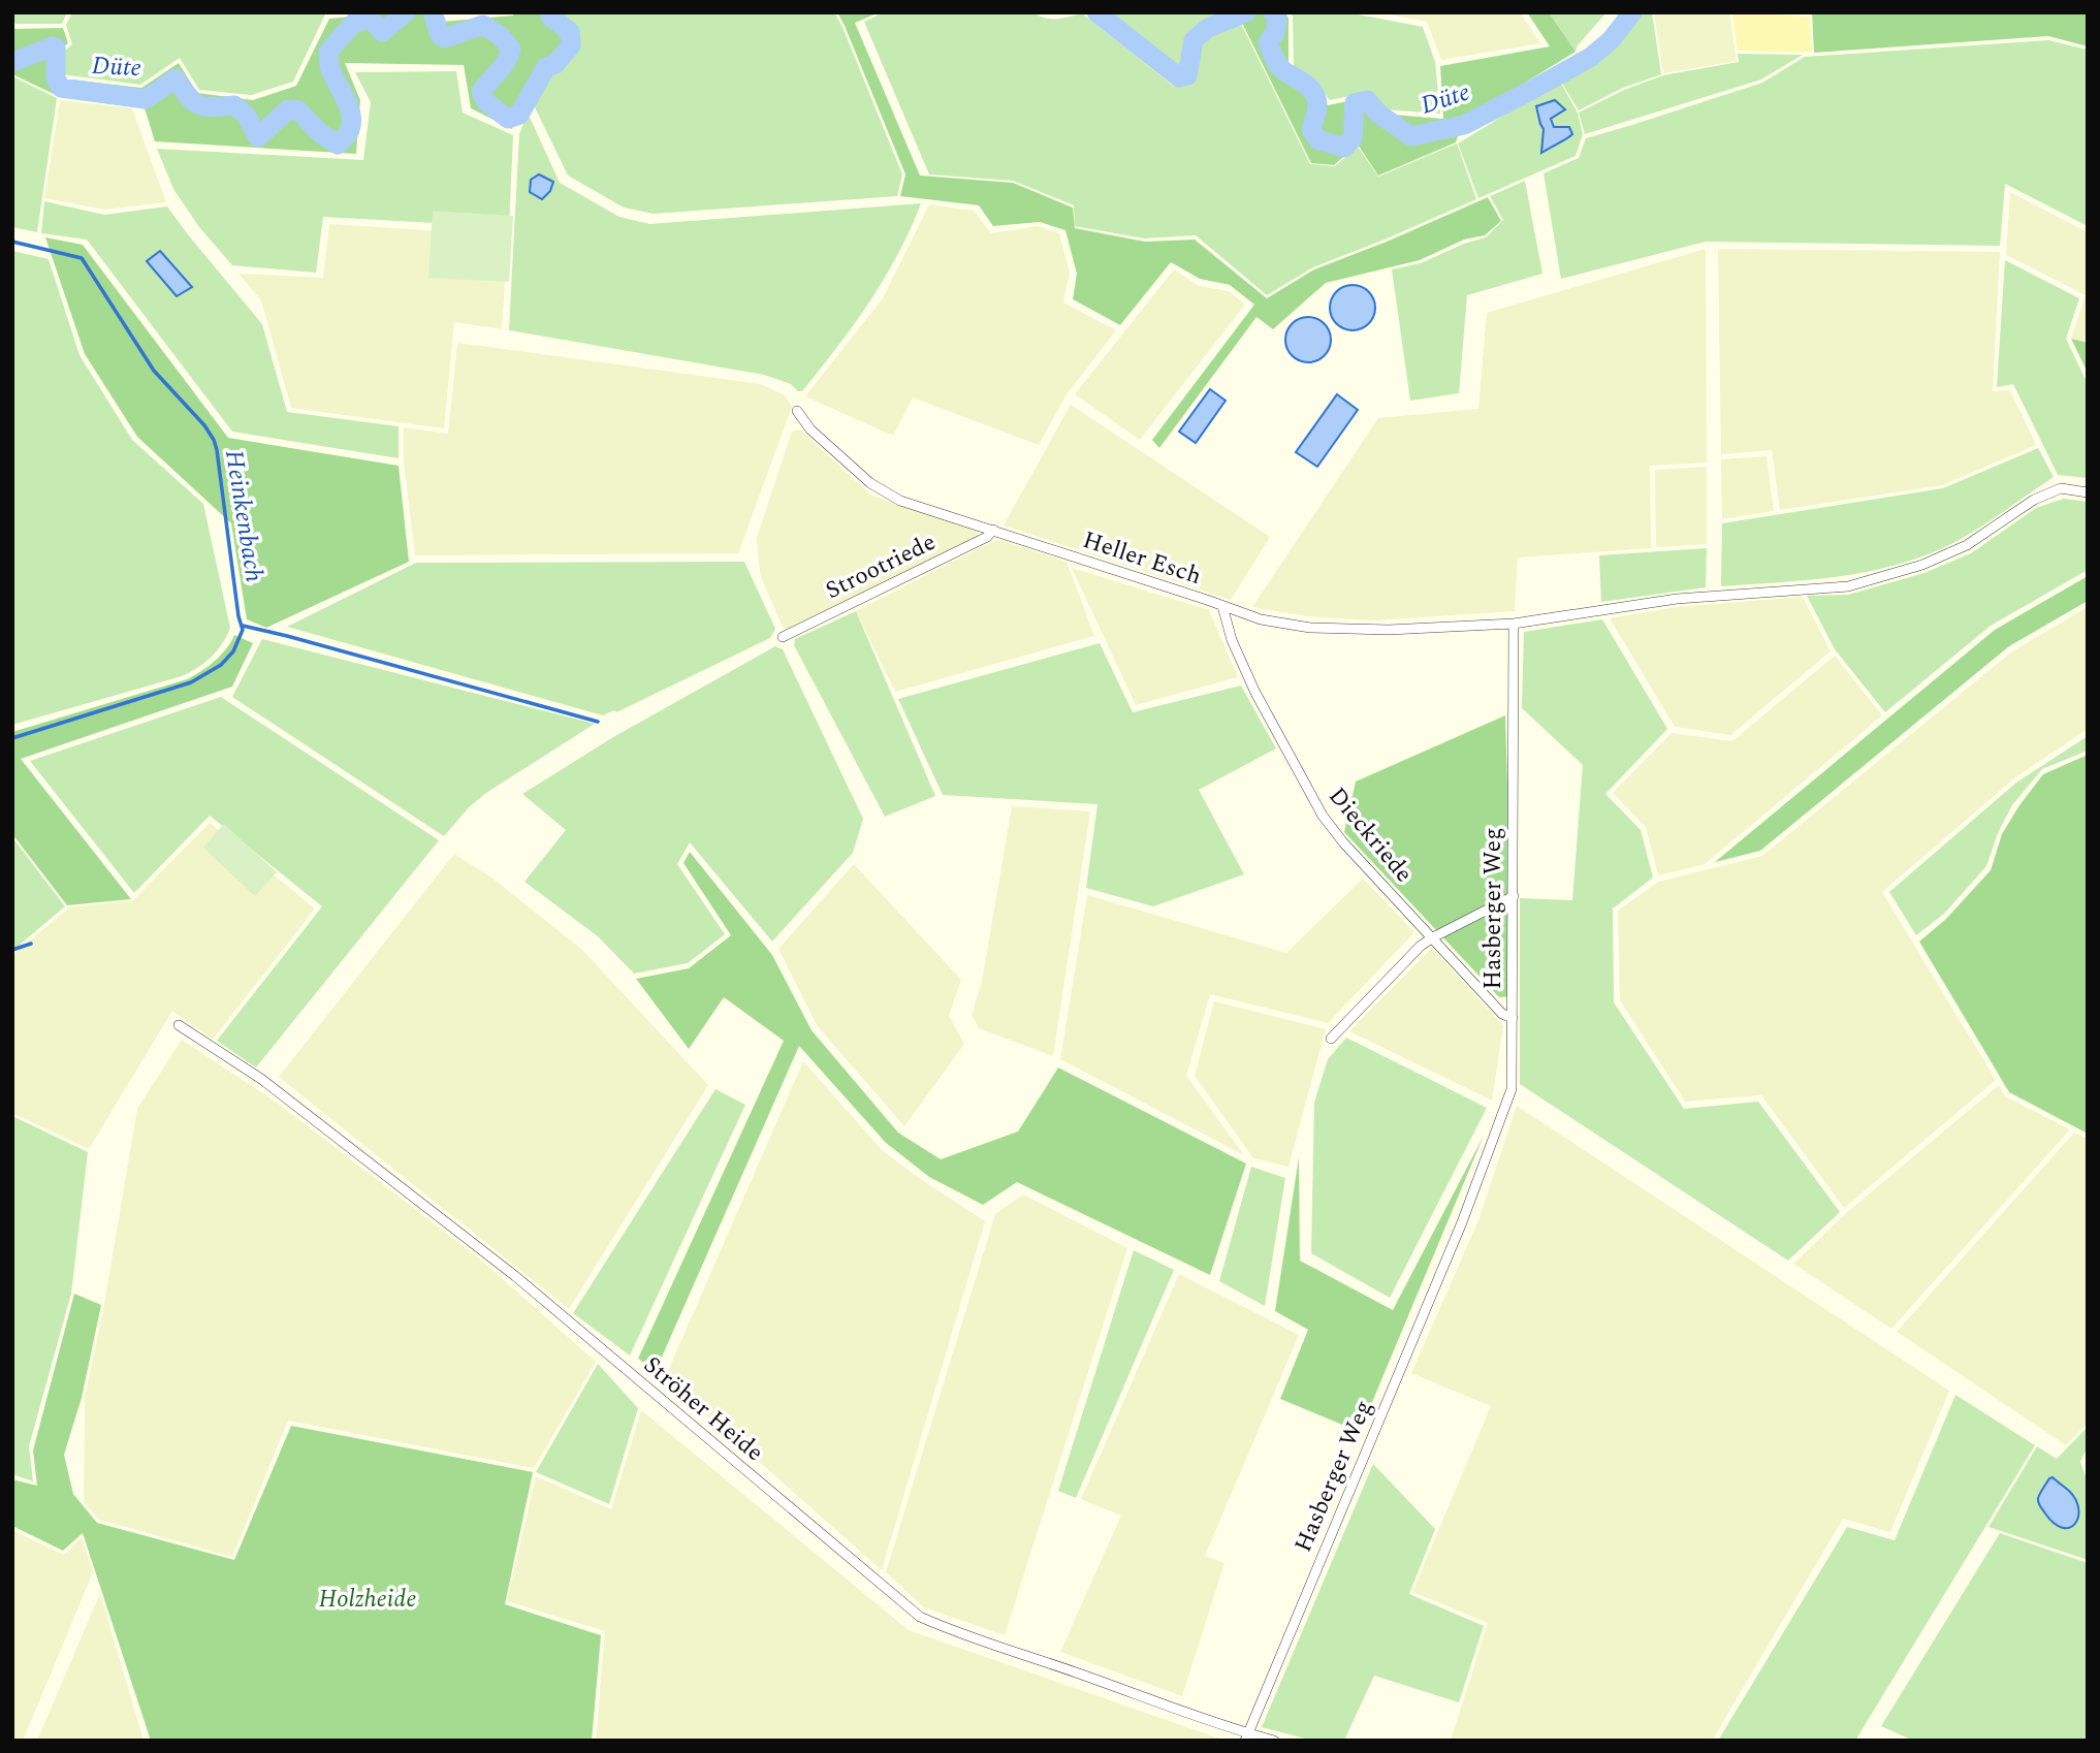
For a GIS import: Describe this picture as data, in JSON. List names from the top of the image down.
{
  "streets": {
    "street": [
      "Heller Esch",
      "Strootriede",
      "Dieckriede",
      "Hasberger Weg",
      "Ströher Heide"
    ]
  },
  "crossings": [
    ["Heller Esch", "Strootriede"],
    ["Heller Esch", "Dieckriede"],
    ["Heller Esch", "Hasberger Weg"],
    ["Dieckriede", "Hasberger Weg"],
    ["Hasberger Weg", "Ströher Heide"]
  ],
  "water": ["Düte", "Heinkenbach"],
  "parks": ["Holzheide"]
}
